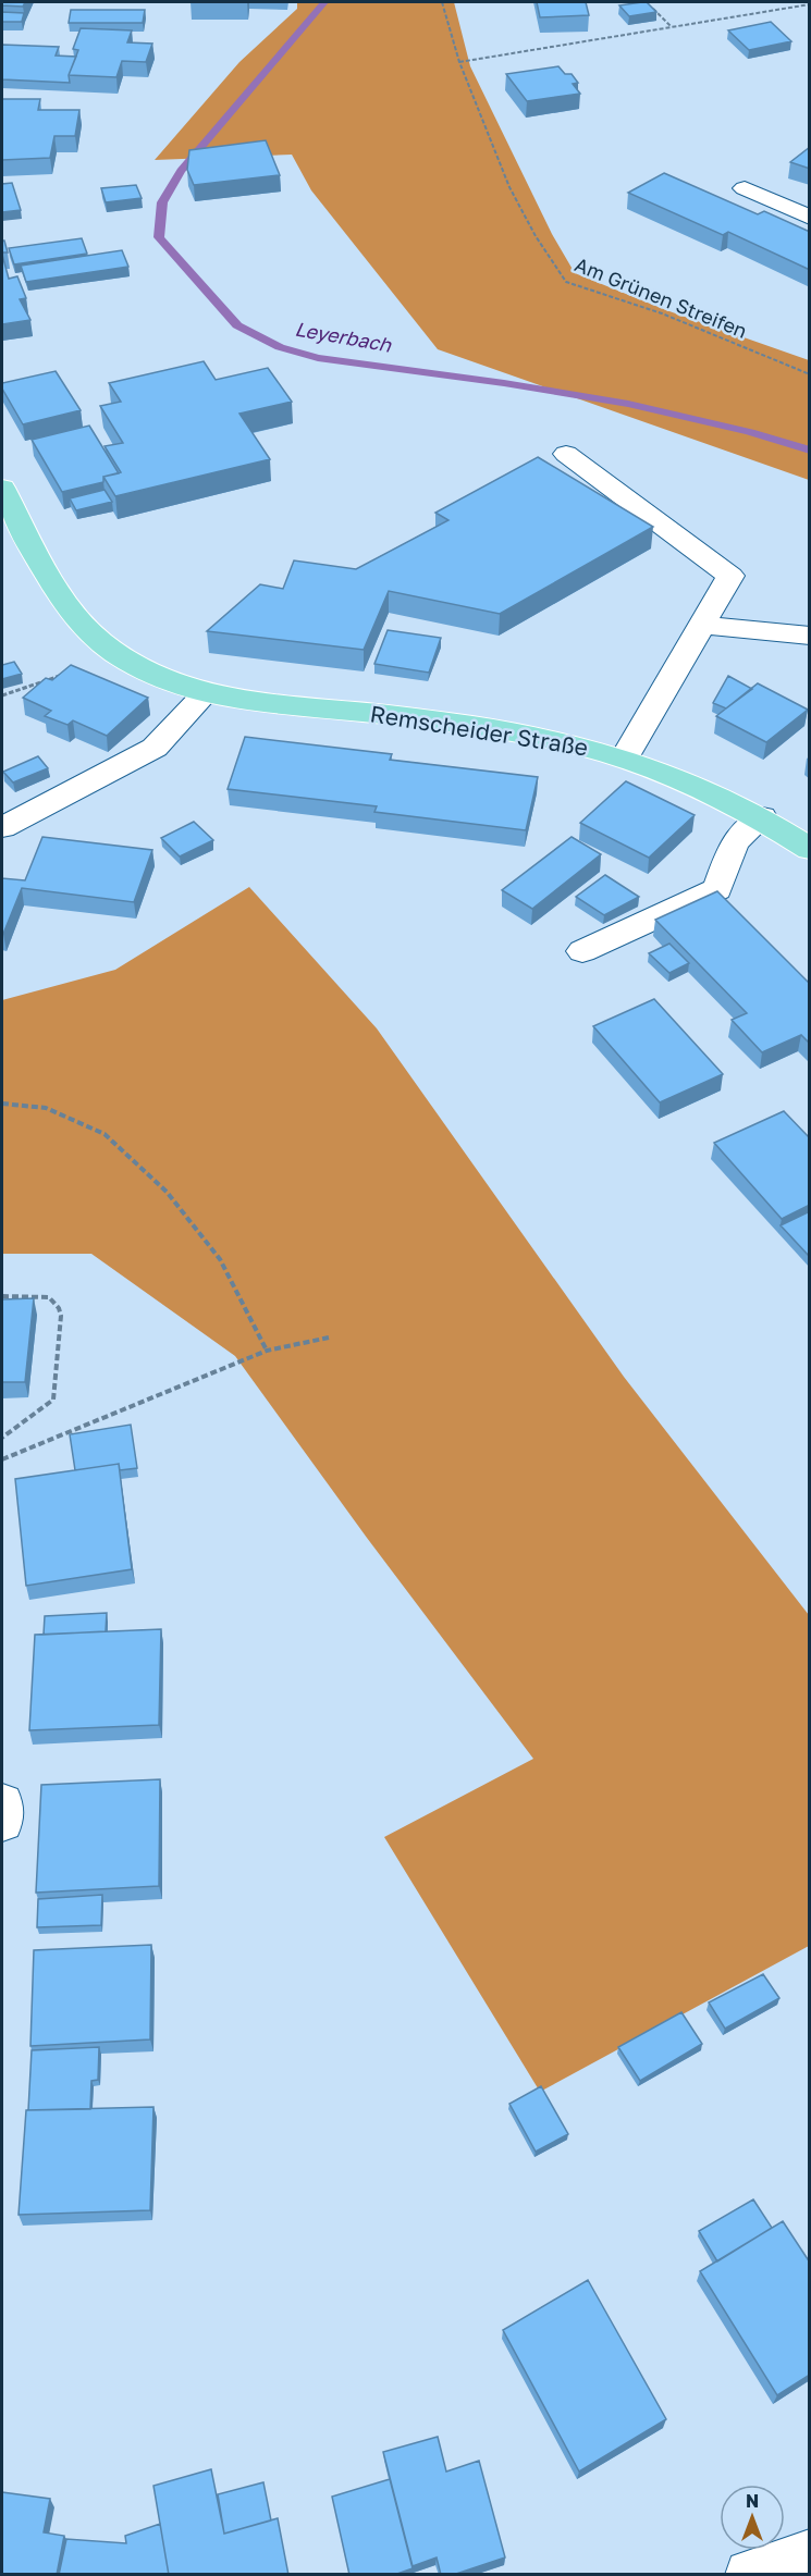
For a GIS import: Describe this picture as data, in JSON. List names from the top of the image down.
{
  "streets": {
    "main road": ["Remscheider Straße"],
    "path": ["Am Grünen Streifen"]
  },
  "water": ["Leyerbach"],
  "north": "top"
}
